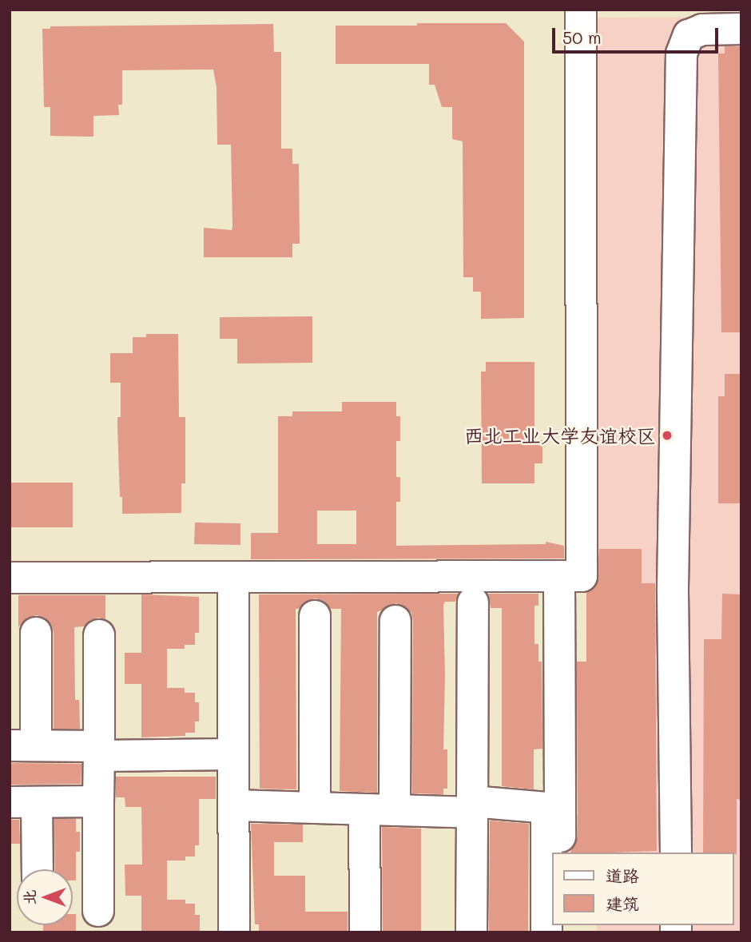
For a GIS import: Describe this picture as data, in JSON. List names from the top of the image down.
{
  "places": ["西北工业大学友谊校区"],
  "legend": ["道路", "建筑"],
  "scale_bar": "50 m",
  "north": "left"
}
